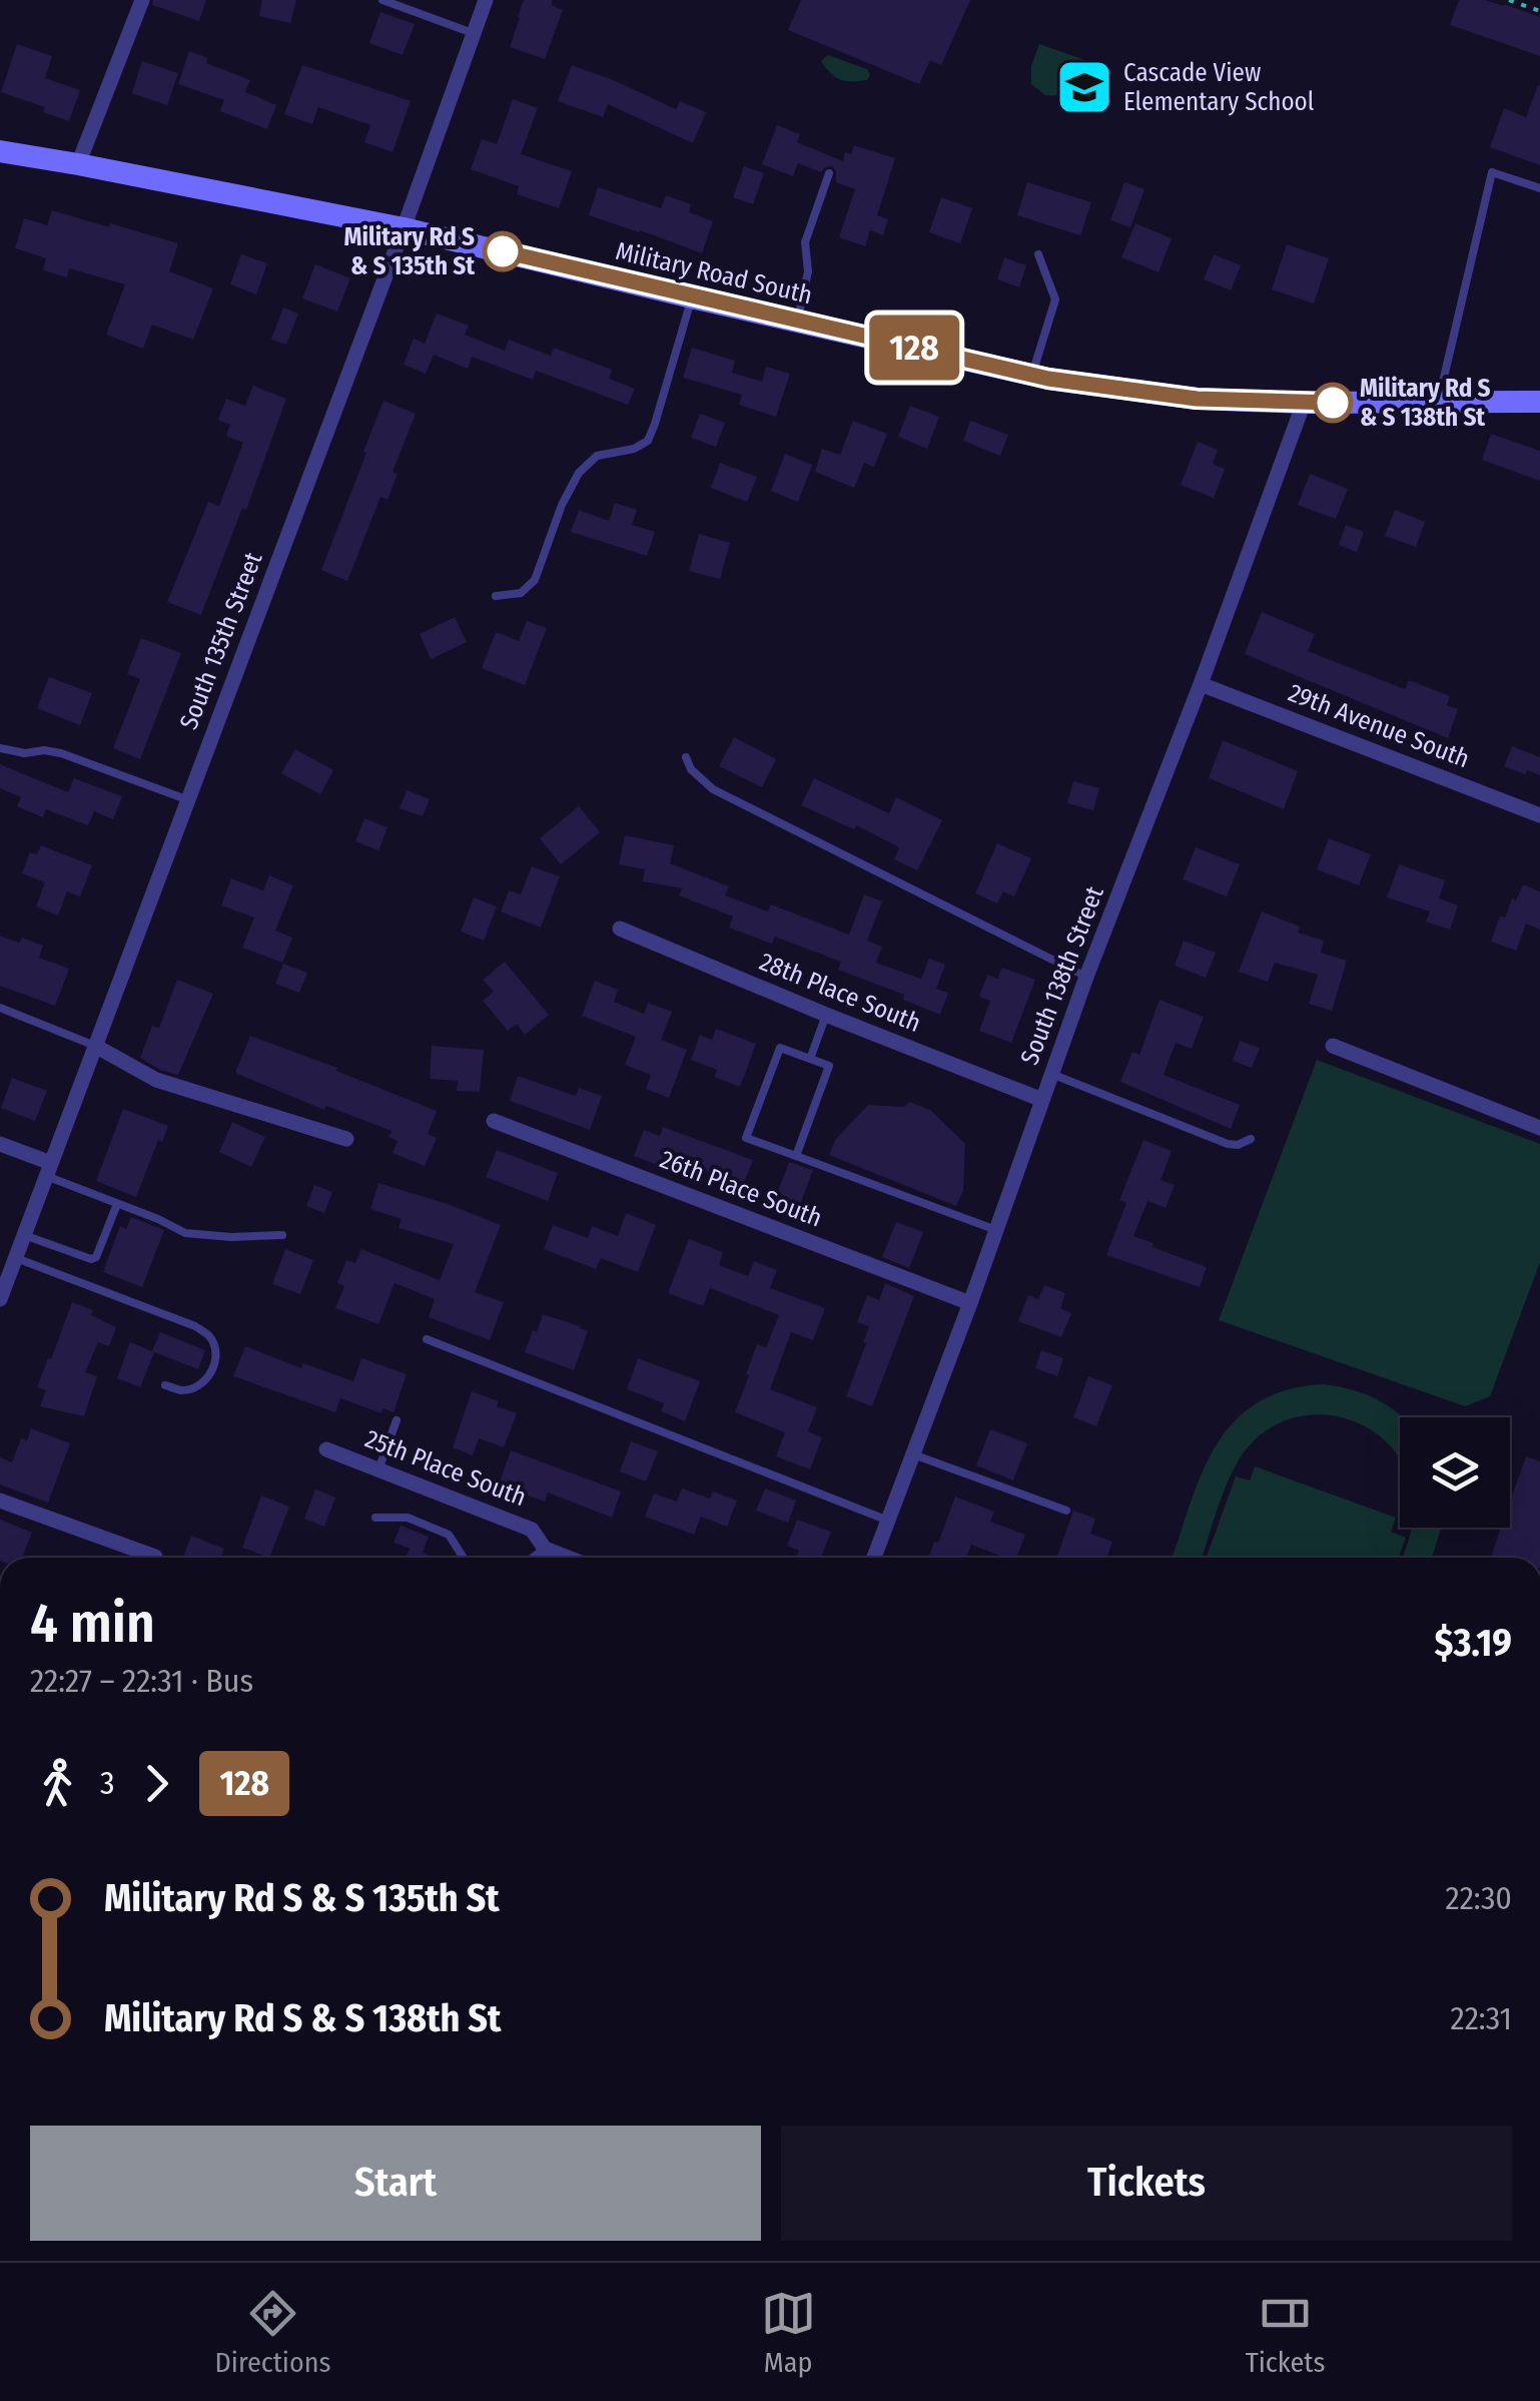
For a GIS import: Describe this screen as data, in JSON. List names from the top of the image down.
{
  "streets": {
    "street": [
      "Military Road South",
      "South 135th Street",
      "29th Avenue South",
      "South 138th Street",
      "28th Place South",
      "26th Place South",
      "25th Place South"
    ]
  },
  "crossings": [
    ["Military Road South", "South 135th Street"],
    ["Military Road South", "South 138th Street"],
    ["29th Avenue South", "South 138th Street"],
    ["South 138th Street", "28th Place South"],
    ["South 138th Street", "26th Place South"]
  ],
  "places": {
    "school or university": ["Cascade View Elementary School"],
    "other": ["Military Rd S & S 135th St", "Military Rd S & S 138th St"]
  },
  "lines": ["bus line 128"],
  "page": {
    "on_map": "128",
    "heading": ["4 min", "22:27 – 22:31 · Bus", "$3.19"],
    "legs": ["3", "128"],
    "list": [
      {
        "name": "Military Rd S & S 135th St",
        "value": "22:30"
      },
      {
        "name": "Military Rd S & S 138th St",
        "value": "22:31"
      }
    ],
    "buttons": ["Start", "Tickets"],
    "tabs": ["Directions", "Map", "Tickets"]
  }
}
